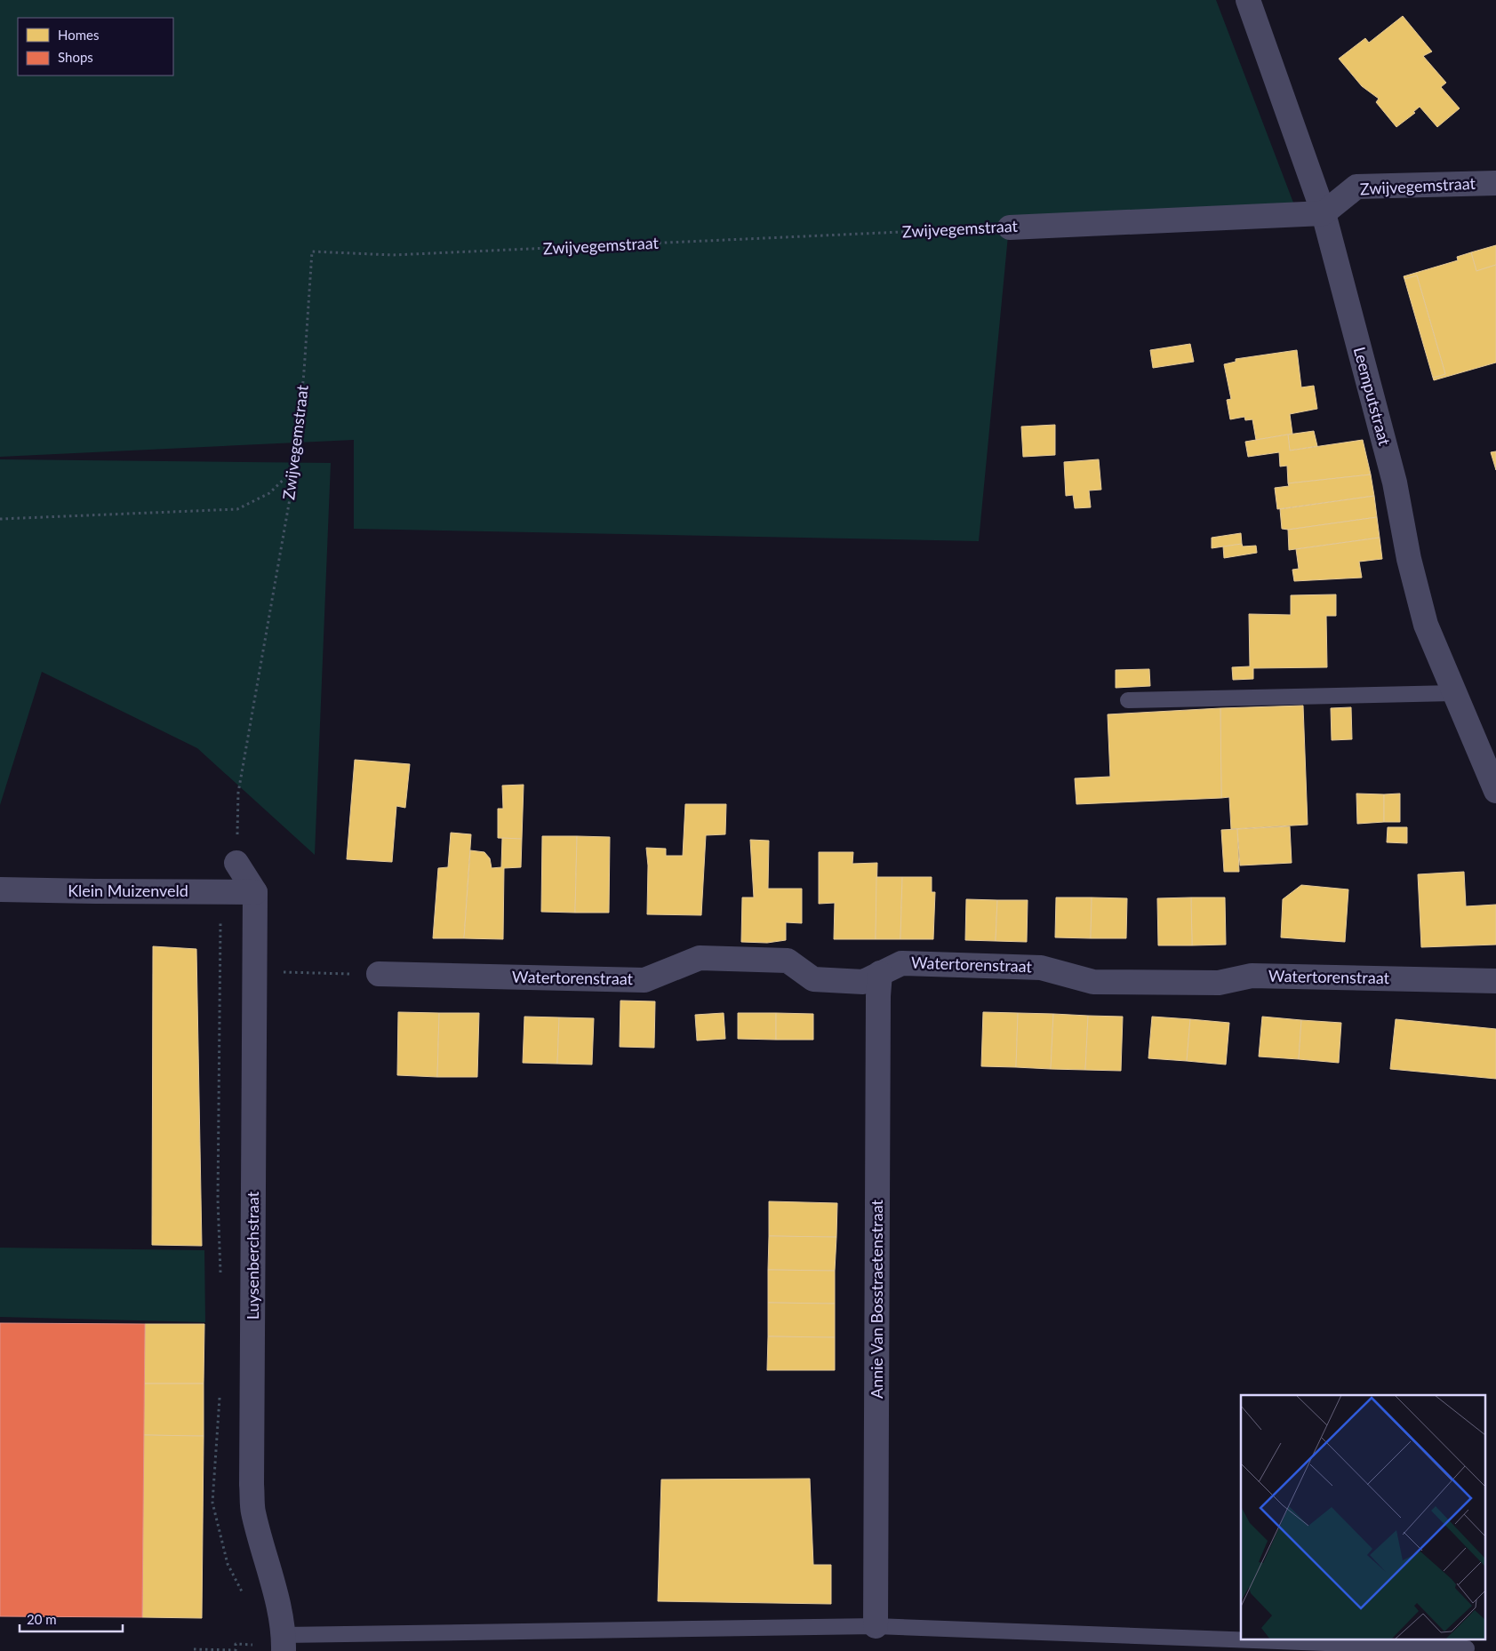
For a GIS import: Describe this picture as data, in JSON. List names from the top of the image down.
{
  "streets": {
    "street": [
      "Zwijvegemstraat",
      "Leemputstraat",
      "Klein Muizenveld",
      "Watertorenstraat",
      "Luysenberchstraat",
      "Annie Van Bosstraetenstraat"
    ]
  },
  "crossings": [
    ["Zwijvegemstraat", "Leemputstraat"],
    ["Klein Muizenveld", "Luysenberchstraat"],
    ["Watertorenstraat", "Annie Van Bosstraetenstraat"]
  ],
  "legend": ["Homes", "Shops"],
  "scale_bar": "20 m"
}
